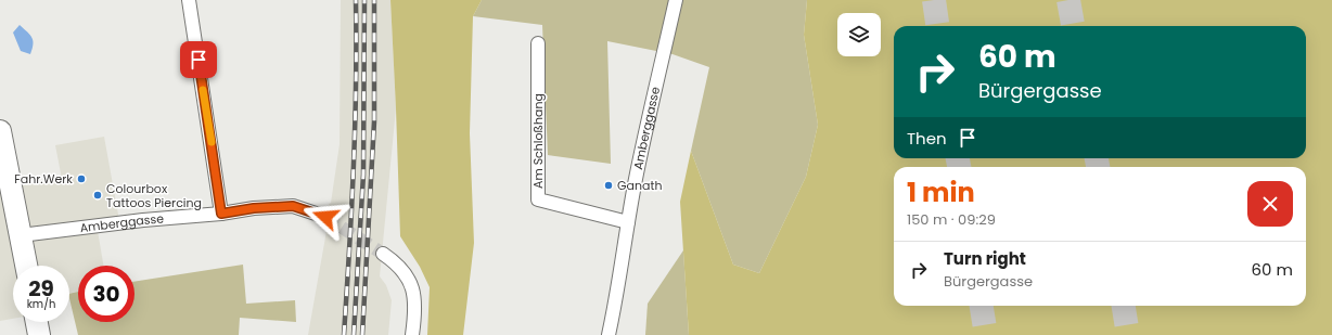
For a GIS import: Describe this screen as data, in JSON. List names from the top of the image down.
{
  "streets": {
    "street": ["Amberggasse", "Am Schloßhang"]
  },
  "crossings": [
    ["Amberggasse", "Am Schloßhang"]
  ],
  "places": ["Fahr.Werk", "Ganath", "Colourbox Tattoos Piercing"],
  "page": {
    "turn": ["60 m", "Bürgergasse"],
    "then": "Then",
    "heading": ["1 min", "150 m · 09:29"],
    "list": [
      {
        "name": "Turn right",
        "note": "Bürgergasse",
        "value": "60 m"
      }
    ],
    "speed": "29 km/h",
    "limit": "30"
  }
}
